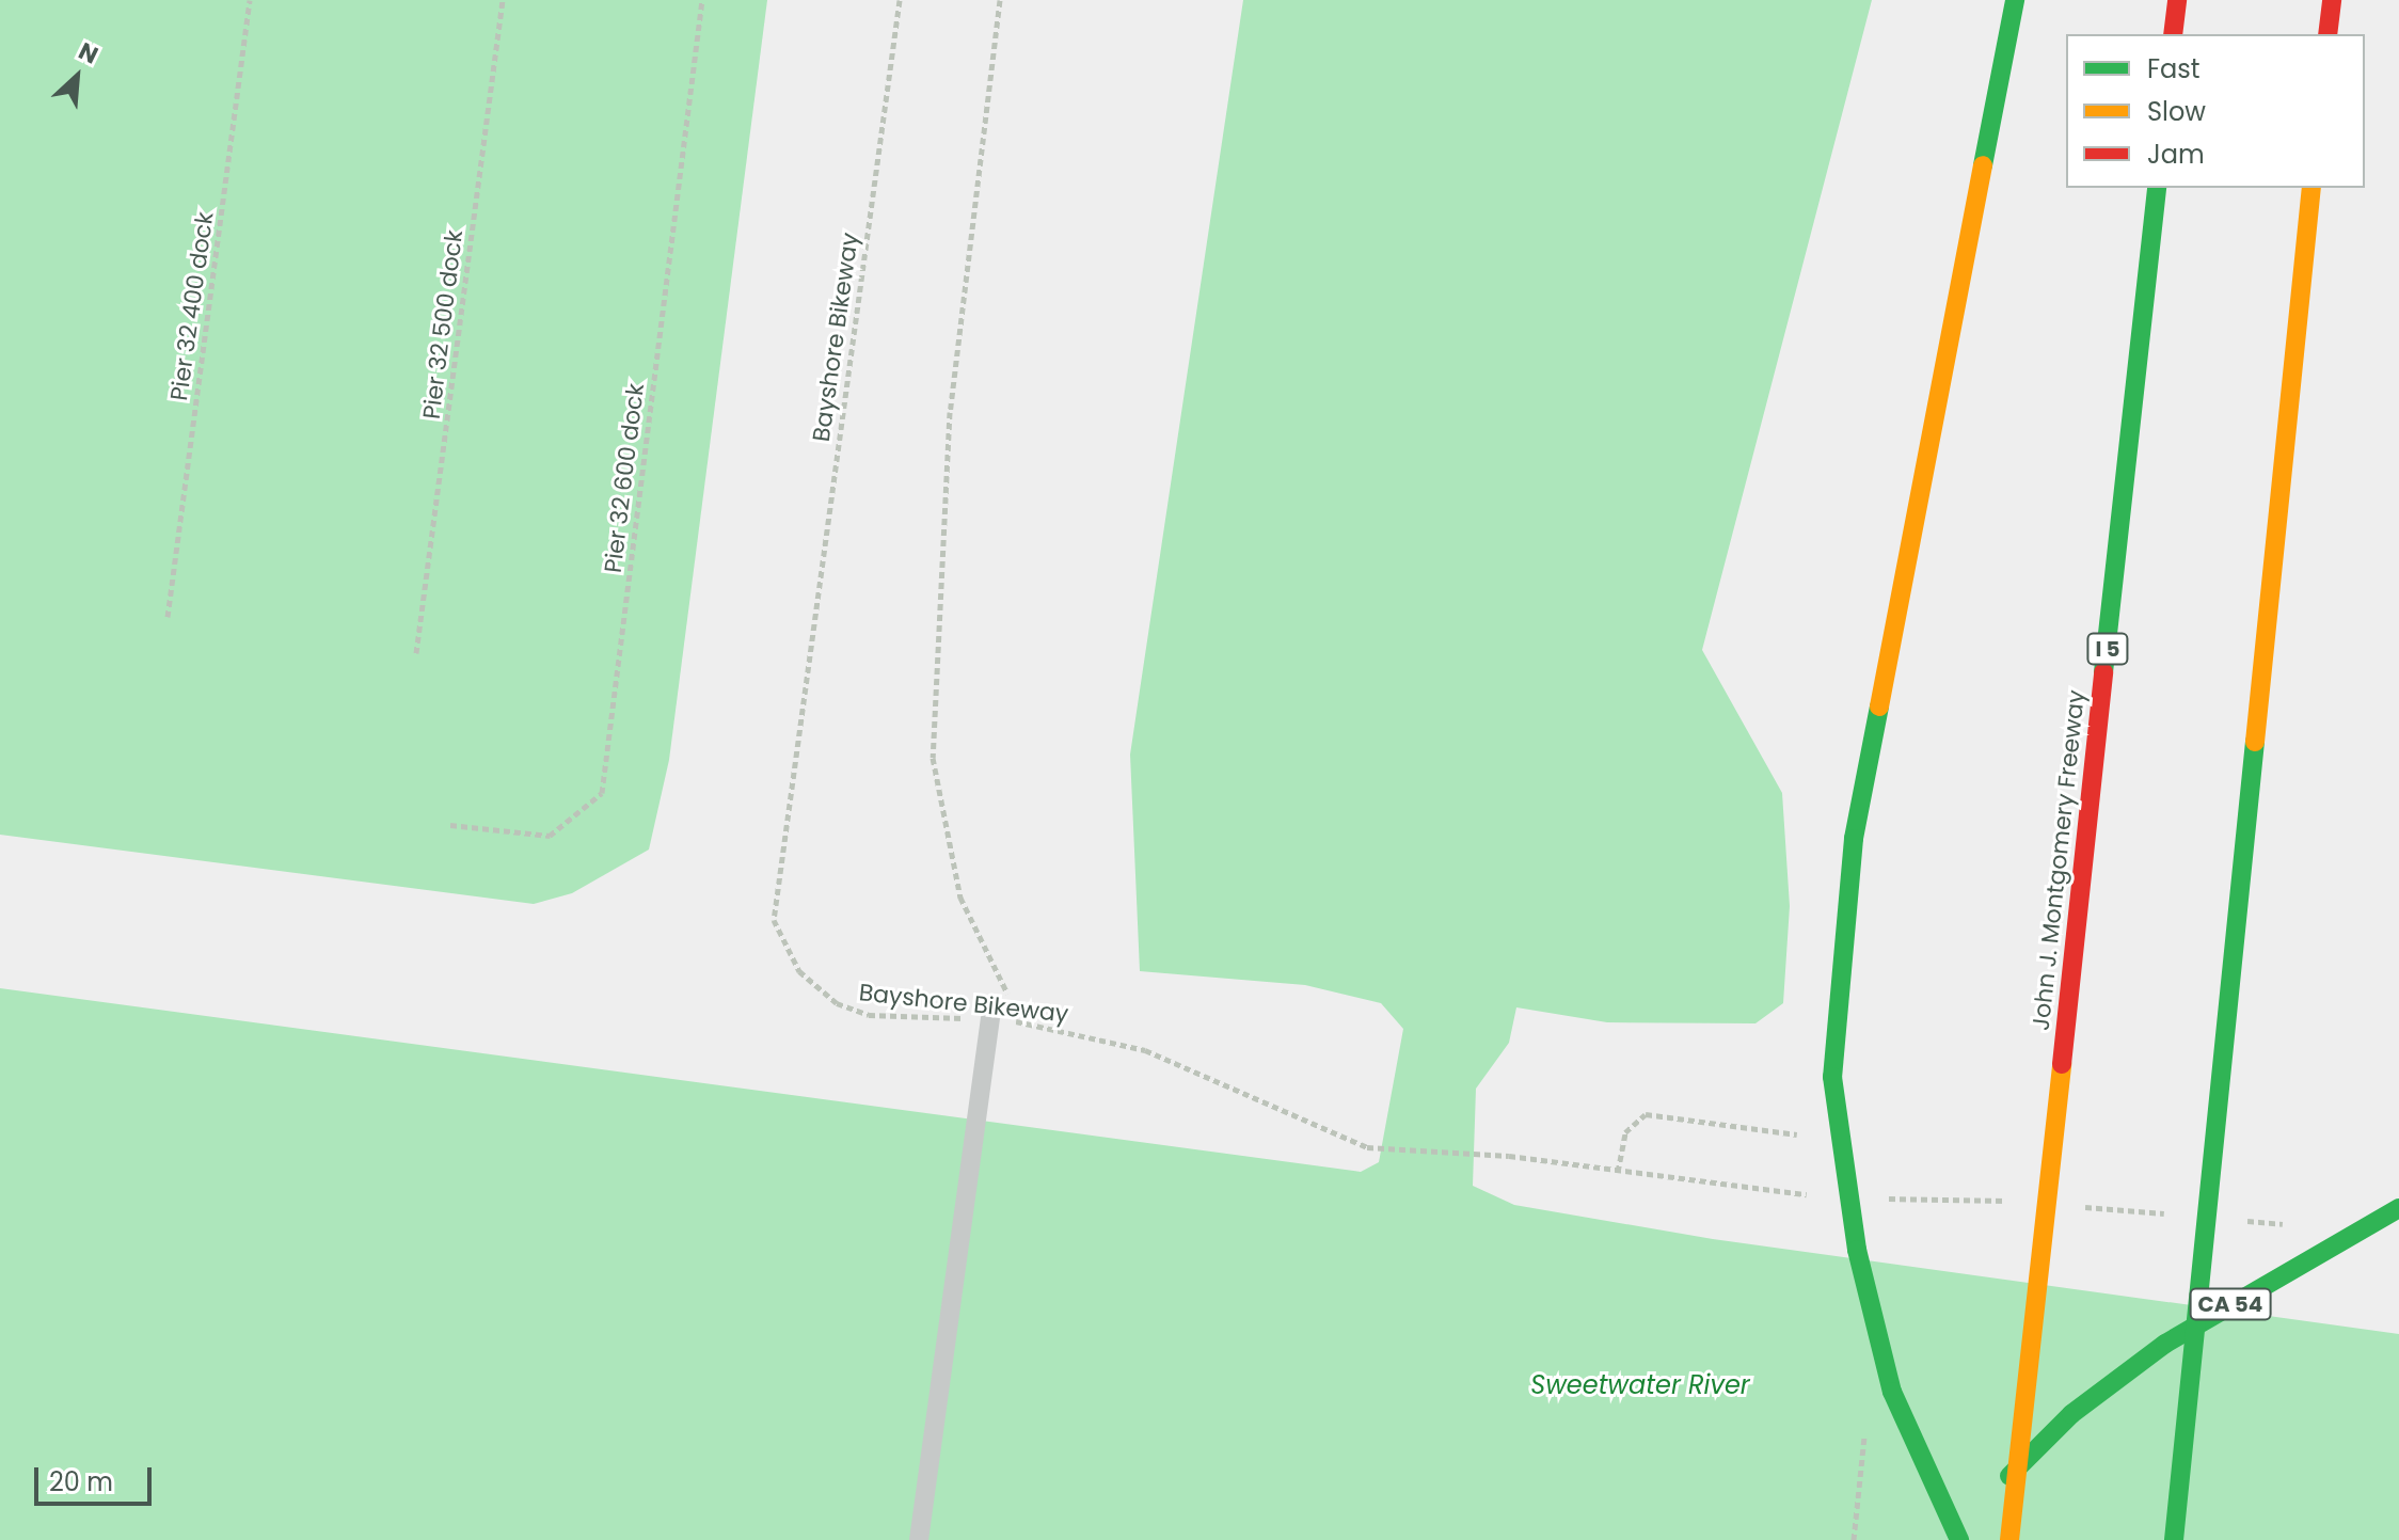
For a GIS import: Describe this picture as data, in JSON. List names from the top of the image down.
{
  "streets": {
    "highway": ["I 5", "John J. Montgomery Freeway", "CA 54"],
    "path": [
      "Pier 32 400 dock",
      "Pier 32 500 dock",
      "Bayshore Bikeway",
      "Pier 32 600 dock"
    ]
  },
  "water": ["Sweetwater River"],
  "legend": ["Fast", "Slow", "Jam"],
  "scale_bar": "20 m",
  "north": "top right"
}
